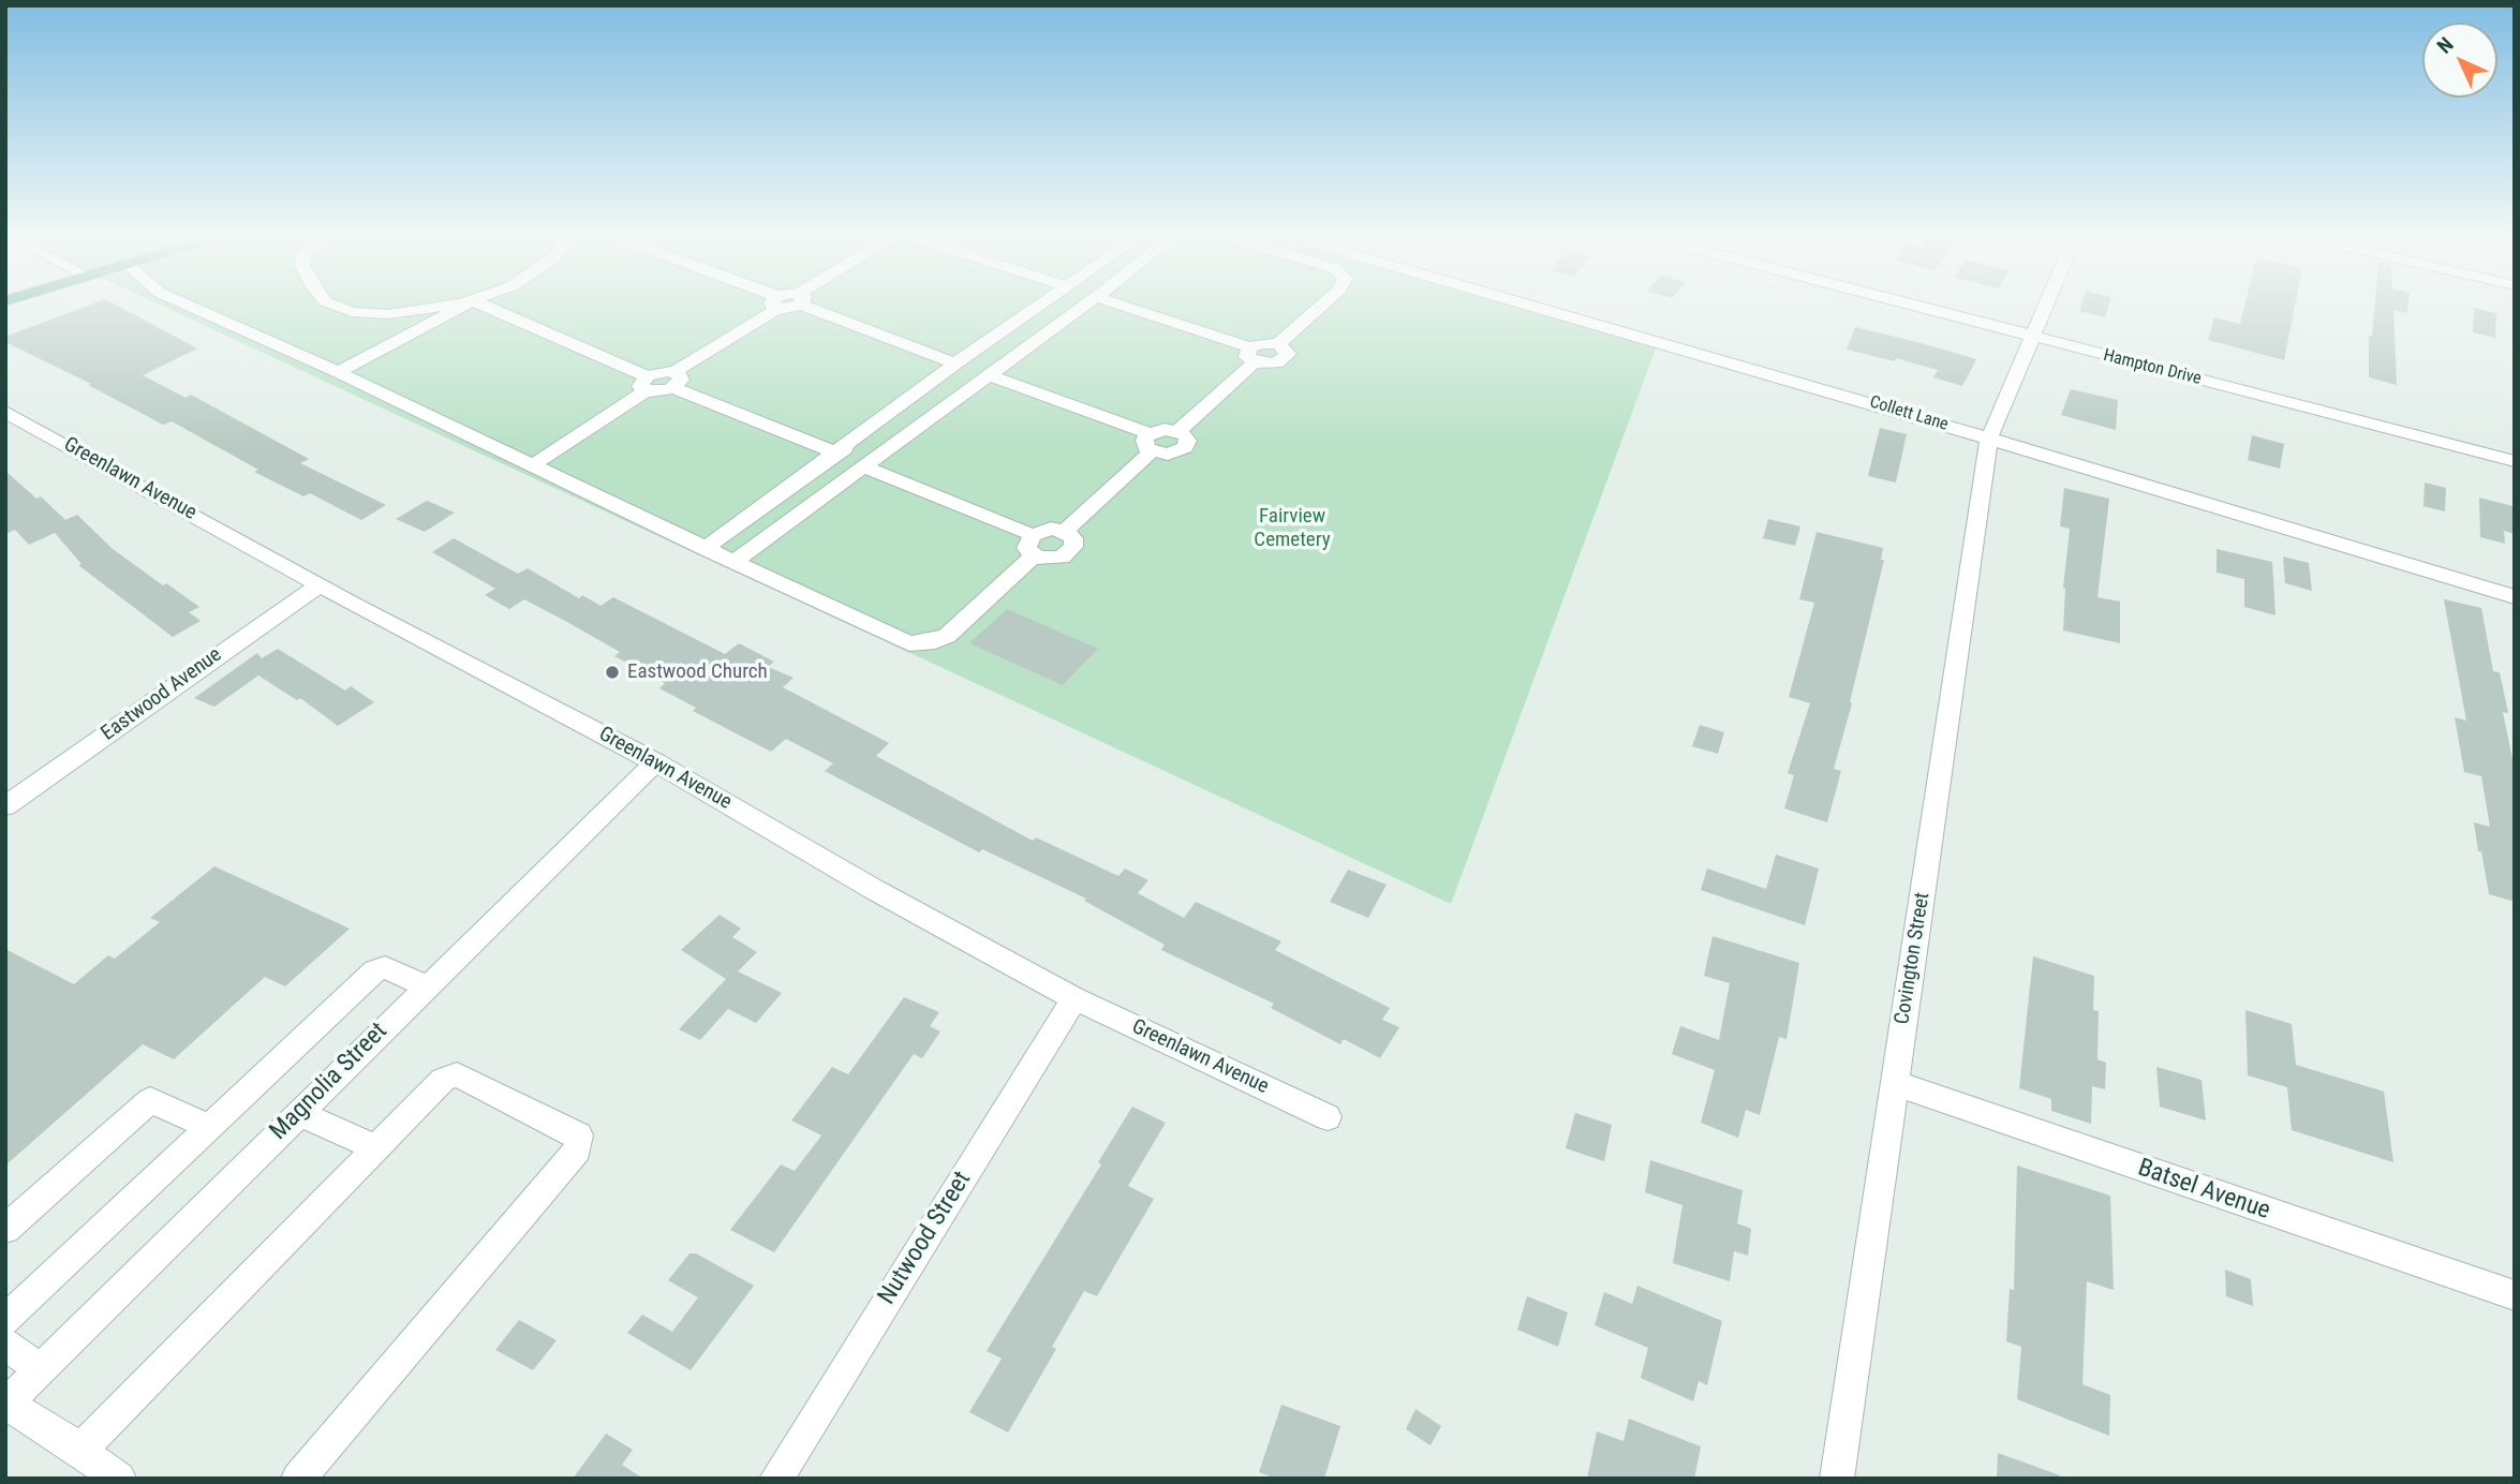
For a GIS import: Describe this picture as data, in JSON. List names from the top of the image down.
{
  "streets": {
    "street": [
      "Hampton Drive",
      "Collett Lane",
      "Greenlawn Avenue",
      "Eastwood Avenue",
      "Covington Street",
      "Magnolia Street",
      "Batsel Avenue",
      "Nutwood Street"
    ]
  },
  "crossings": [
    ["Hampton Drive", "Covington Street"],
    ["Collett Lane", "Covington Street"],
    ["Greenlawn Avenue", "Eastwood Avenue"],
    ["Greenlawn Avenue", "Magnolia Street"],
    ["Greenlawn Avenue", "Nutwood Street"],
    ["Covington Street", "Batsel Avenue"]
  ],
  "parks": ["Fairview Cemetery"],
  "places": ["Eastwood Church"],
  "north": "top left"
}
